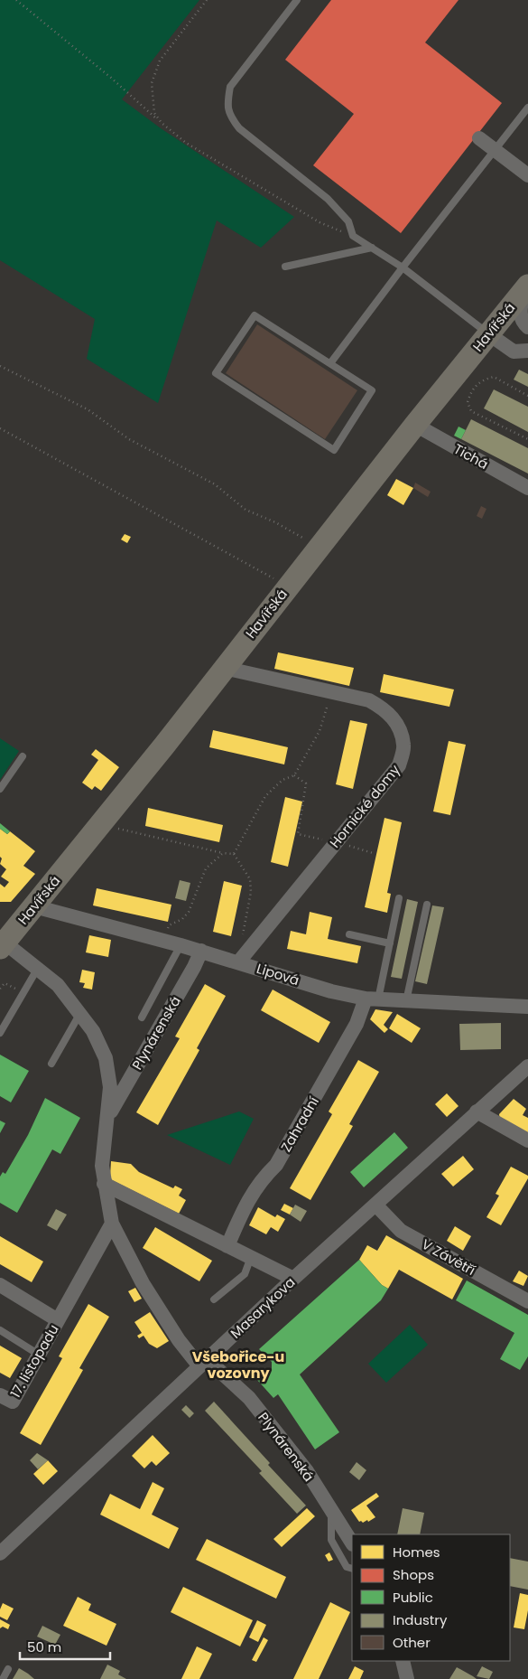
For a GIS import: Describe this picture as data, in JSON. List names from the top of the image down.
{
  "streets": {
    "main road": ["Havířská"],
    "street": [
      "Tichá",
      "Hornické domy",
      "Lipová",
      "Plynárenská",
      "Zahradní",
      "V Závětří",
      "Masarykova",
      "17. listopadu"
    ]
  },
  "crossings": [
    ["Havířská", "Tichá"],
    ["Havířská", "Hornické domy"],
    ["Havířská", "Lipová"],
    ["Havířská", "Plynárenská"],
    ["Hornické domy", "Lipová"],
    ["Lipová", "Plynárenská"],
    ["Lipová", "Zahradní"],
    ["Plynárenská", "Masarykova"],
    ["V Závětří", "Masarykova"]
  ],
  "districts": ["Všebořice-u vozovny"],
  "legend": [
    "Homes",
    "Shops",
    "Public",
    "Industry",
    "Other"
  ],
  "scale_bar": "50 m"
}
